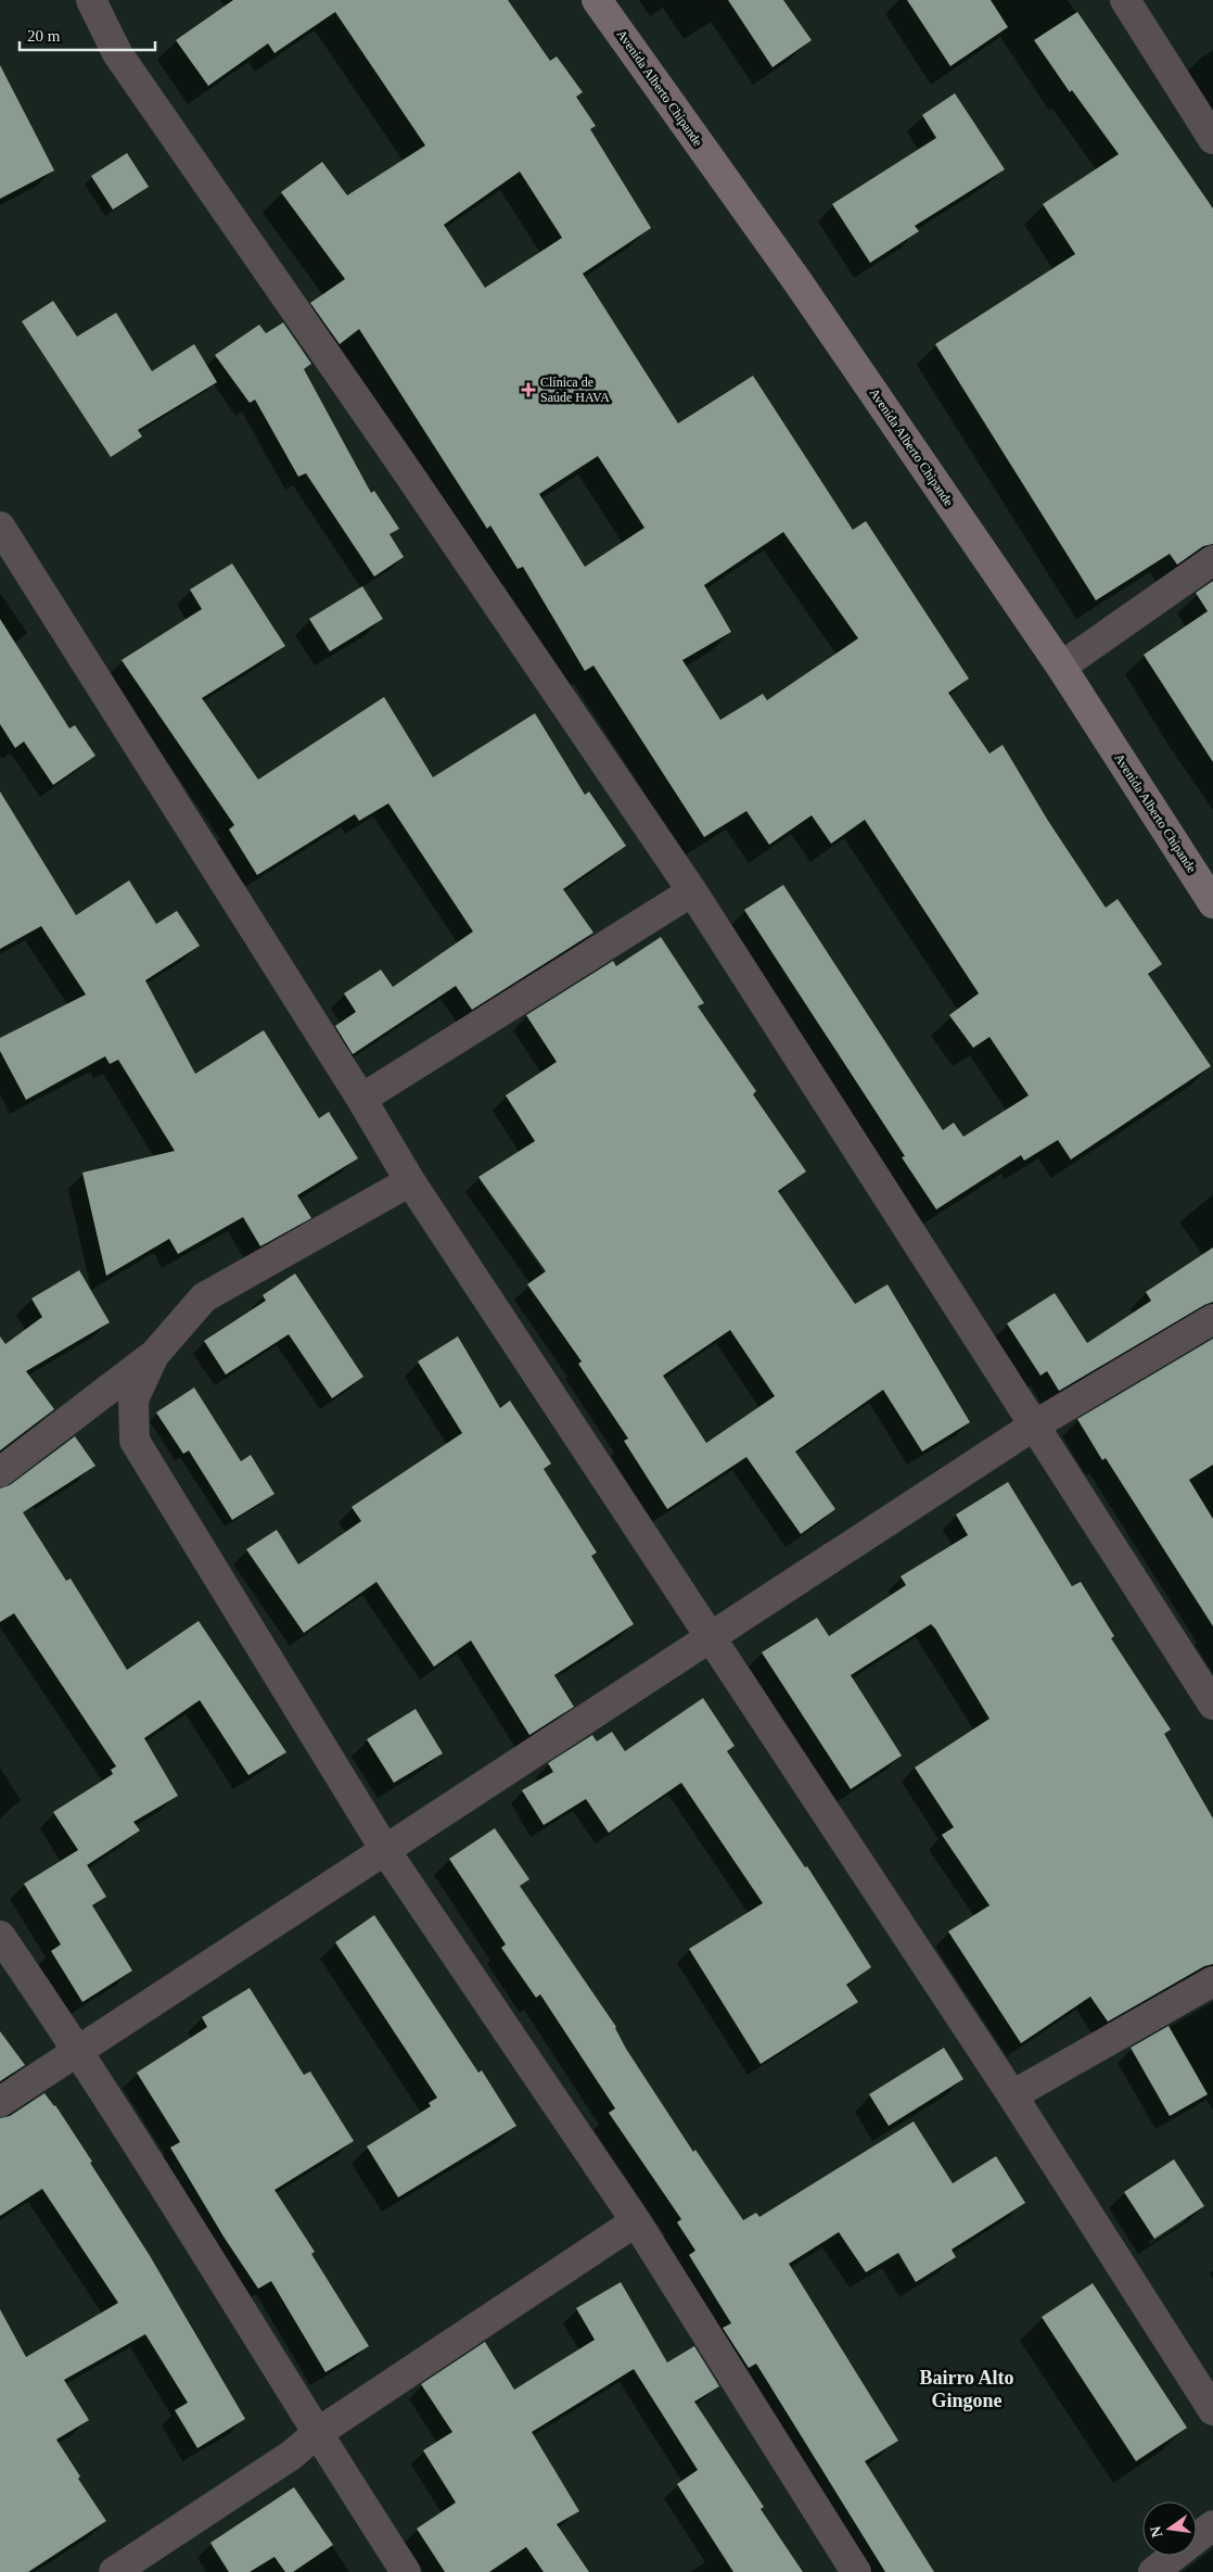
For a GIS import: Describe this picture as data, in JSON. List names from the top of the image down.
{
  "streets": {
    "main road": ["Avenida Alberto Chipande"]
  },
  "districts": ["Bairro Alto Gingone"],
  "places": {
    "health": ["Clínica de Saúde HAVA"]
  },
  "scale_bar": "20 m",
  "north": "left"
}
